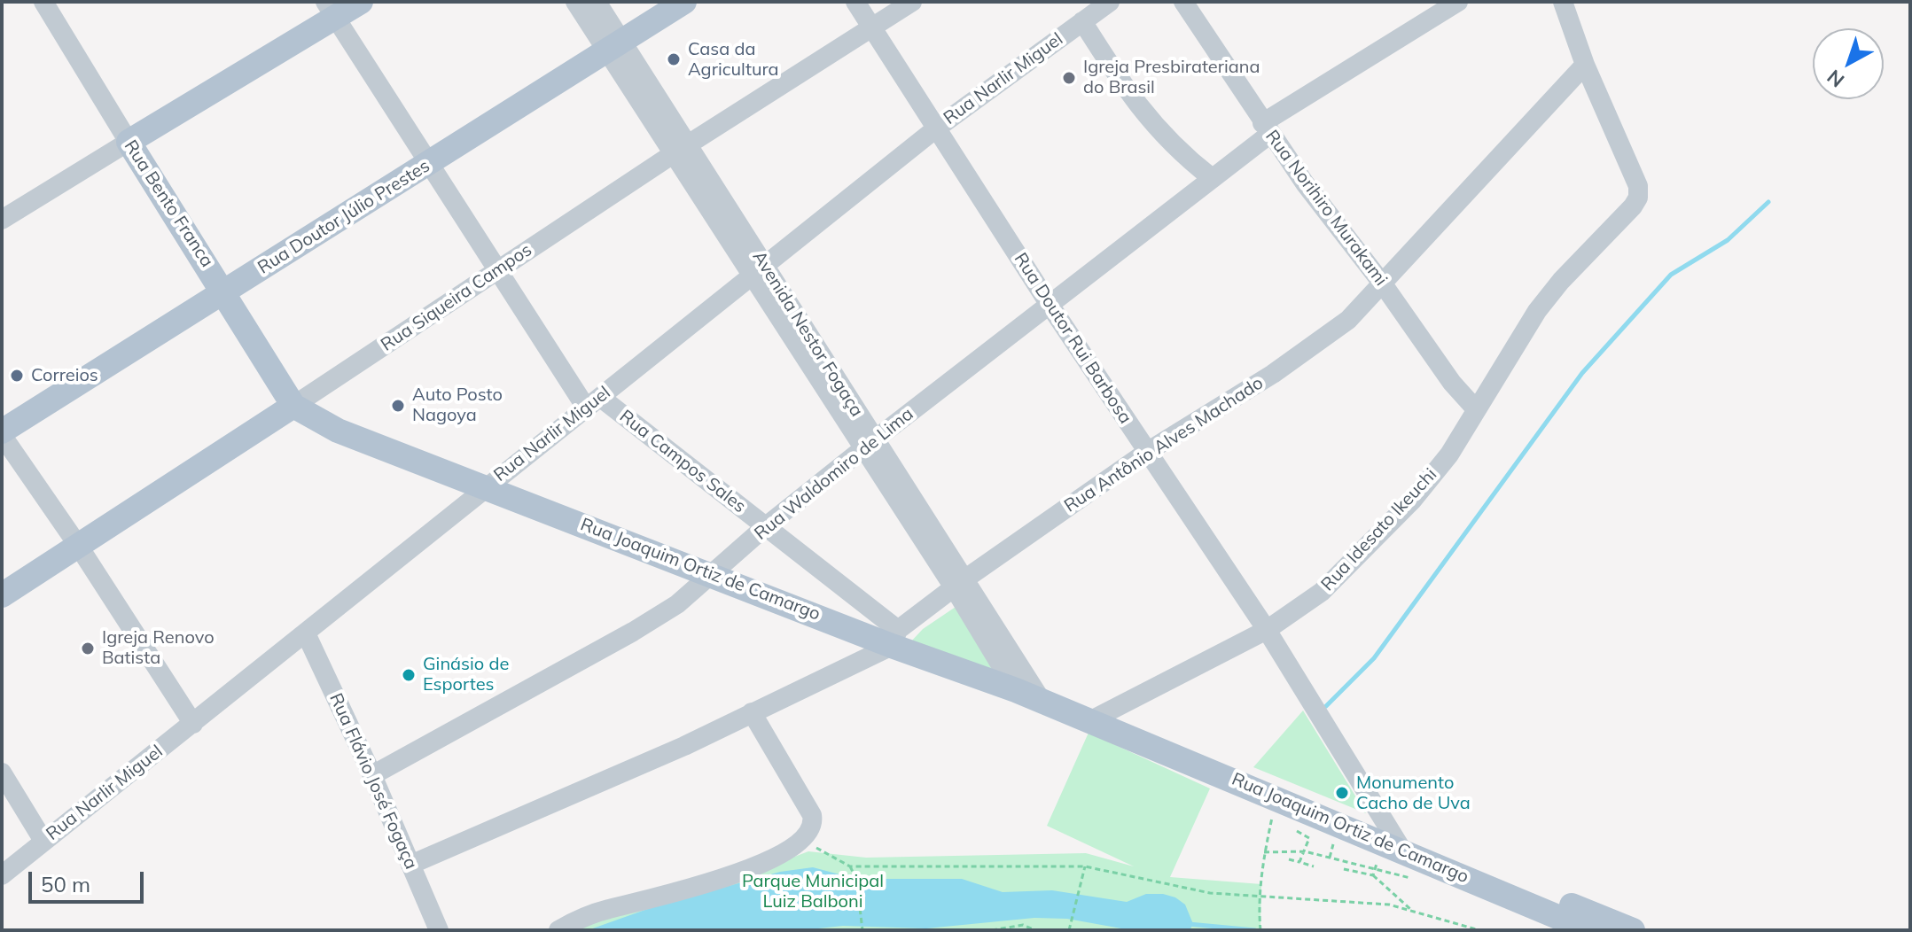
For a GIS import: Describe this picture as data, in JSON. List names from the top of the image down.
{
  "streets": {
    "main road": [
      "Rua Bento Franca",
      "Rua Doutor Júlio Prestes",
      "Rua Siqueira Campos",
      "Rua Joaquim Ortiz de Camargo"
    ],
    "street": [
      "Rua Narlir Miguel",
      "Rua Norihiro Murakami",
      "Avenida Nestor Fogaça",
      "Rua Doutor Rui Barbosa",
      "Rua Antônio Alves Machado",
      "Rua Campos Sales",
      "Rua Waldomiro de Lima",
      "Rua Idesato Ikeuchi",
      "Rua Flávio José Fogaça"
    ]
  },
  "crossings": [
    ["Rua Narlir Miguel", "Avenida Nestor Fogaça"],
    ["Rua Narlir Miguel", "Rua Doutor Rui Barbosa"],
    ["Rua Narlir Miguel", "Rua Campos Sales"],
    ["Rua Narlir Miguel", "Rua Joaquim Ortiz de Camargo"],
    ["Rua Narlir Miguel", "Rua Flávio José Fogaça"],
    ["Rua Bento Franca", "Rua Doutor Júlio Prestes"],
    ["Rua Bento Franca", "Rua Siqueira Campos"],
    ["Rua Bento Franca", "Rua Joaquim Ortiz de Camargo"],
    ["Rua Norihiro Murakami", "Rua Antônio Alves Machado"],
    ["Rua Norihiro Murakami", "Rua Waldomiro de Lima"],
    ["Rua Norihiro Murakami", "Rua Idesato Ikeuchi"],
    ["Rua Doutor Júlio Prestes", "Avenida Nestor Fogaça"],
    ["Rua Doutor Júlio Prestes", "Rua Campos Sales"],
    ["Rua Siqueira Campos", "Avenida Nestor Fogaça"],
    ["Rua Siqueira Campos", "Rua Doutor Rui Barbosa"],
    ["Rua Siqueira Campos", "Rua Campos Sales"],
    ["Rua Siqueira Campos", "Rua Joaquim Ortiz de Camargo"],
    ["Avenida Nestor Fogaça", "Rua Antônio Alves Machado"],
    ["Avenida Nestor Fogaça", "Rua Waldomiro de Lima"],
    ["Avenida Nestor Fogaça", "Rua Joaquim Ortiz de Camargo"],
    ["Rua Doutor Rui Barbosa", "Rua Antônio Alves Machado"],
    ["Rua Doutor Rui Barbosa", "Rua Waldomiro de Lima"],
    ["Rua Doutor Rui Barbosa", "Rua Idesato Ikeuchi"],
    ["Rua Doutor Rui Barbosa", "Rua Joaquim Ortiz de Camargo"],
    ["Rua Antônio Alves Machado", "Rua Campos Sales"],
    ["Rua Antônio Alves Machado", "Rua Idesato Ikeuchi"],
    ["Rua Antônio Alves Machado", "Rua Joaquim Ortiz de Camargo"],
    ["Rua Antônio Alves Machado", "Rua Flávio José Fogaça"],
    ["Rua Campos Sales", "Rua Waldomiro de Lima"],
    ["Rua Campos Sales", "Rua Joaquim Ortiz de Camargo"],
    ["Rua Waldomiro de Lima", "Rua Joaquim Ortiz de Camargo"],
    ["Rua Waldomiro de Lima", "Rua Flávio José Fogaça"],
    ["Rua Idesato Ikeuchi", "Rua Joaquim Ortiz de Camargo"]
  ],
  "parks": ["Parque Municipal Luiz Balboni"],
  "places": [
    "Casa da Agricultura",
    "Igreja Presbirateriana do Brasil",
    "Correios",
    "Auto Posto Nagoya",
    "Igreja Renovo Batista",
    "Ginásio de Esportes",
    "Monumento Cacho de Uva"
  ],
  "scale_bar": "50 m",
  "north": "bottom left"
}
